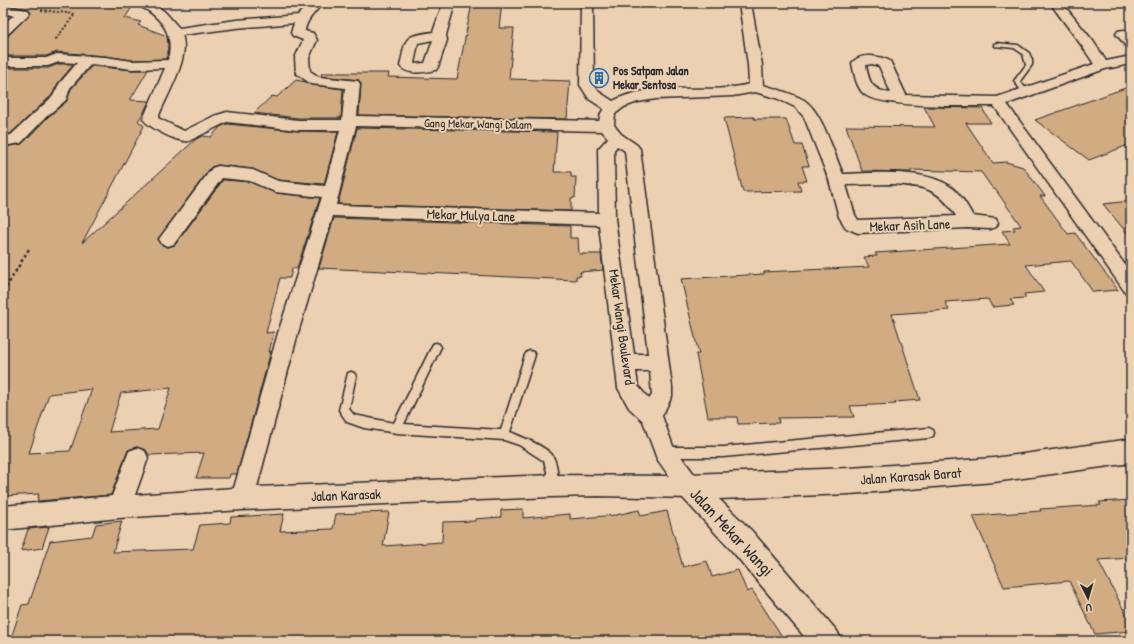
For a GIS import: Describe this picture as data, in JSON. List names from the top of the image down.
{
  "streets": {
    "street": [
      "Gang Mekar Wangi Dalam",
      "Mekar Mulya Lane",
      "Mekar Asih Lane",
      "Mekar Wangi Boulevard",
      "Jalan Karasak Barat",
      "Jalan Karasak",
      "Jalan Mekar Wangi"
    ]
  },
  "crossings": [
    ["Gang Mekar Wangi Dalam", "Mekar Wangi Boulevard"],
    ["Mekar Mulya Lane", "Mekar Wangi Boulevard"],
    ["Mekar Wangi Boulevard", "Jalan Mekar Wangi"],
    ["Jalan Karasak Barat", "Jalan Karasak"],
    ["Jalan Karasak Barat", "Jalan Mekar Wangi"],
    ["Jalan Karasak", "Jalan Mekar Wangi"]
  ],
  "places": {
    "building": ["Pos Satpam Jalan Mekar Sentosa"]
  },
  "north": "bottom"
}
